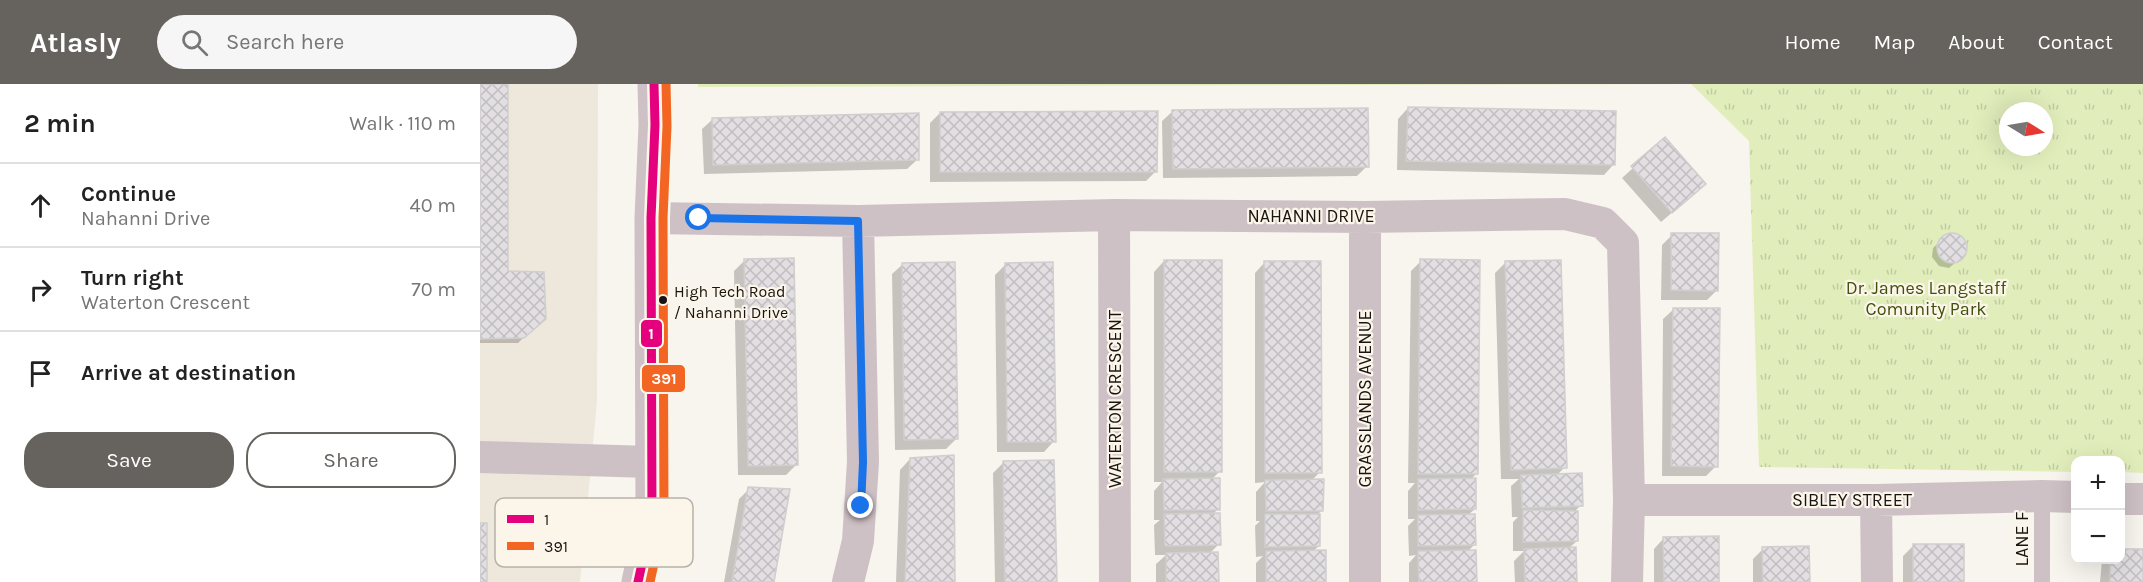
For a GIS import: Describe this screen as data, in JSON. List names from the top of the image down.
{
  "streets": {
    "street": [
      "NAHANNI DRIVE",
      "WATERTON CRESCENT",
      "GRASSLANDS AVENUE",
      "SIBLEY STREET"
    ],
    "lane": ["LANE F"]
  },
  "crossings": [
    ["NAHANNI DRIVE", "WATERTON CRESCENT"],
    ["NAHANNI DRIVE", "GRASSLANDS AVENUE"],
    ["NAHANNI DRIVE", "SIBLEY STREET"],
    ["SIBLEY STREET", "LANE F"]
  ],
  "parks": ["Dr. James Langstaff Comunity Park"],
  "places": ["High Tech Road / Nahanni Drive"],
  "lines": ["transit line 1", "transit line 391"],
  "legend": ["1", "391"],
  "north": "right",
  "page": {
    "header": "Atlasly",
    "search": "Search here",
    "nav": [
      "Home",
      "Map",
      "About",
      "Contact"
    ],
    "heading": ["2 min", "Walk · 110 m"],
    "list": [
      ["Continue", "Nahanni Drive", "40 m"],
      ["Turn right", "Waterton Crescent", "70 m"],
      "Arrive at destination"
    ],
    "buttons": ["Save", "Share"],
    "map_buttons": ["+", "−"]
  }
}
